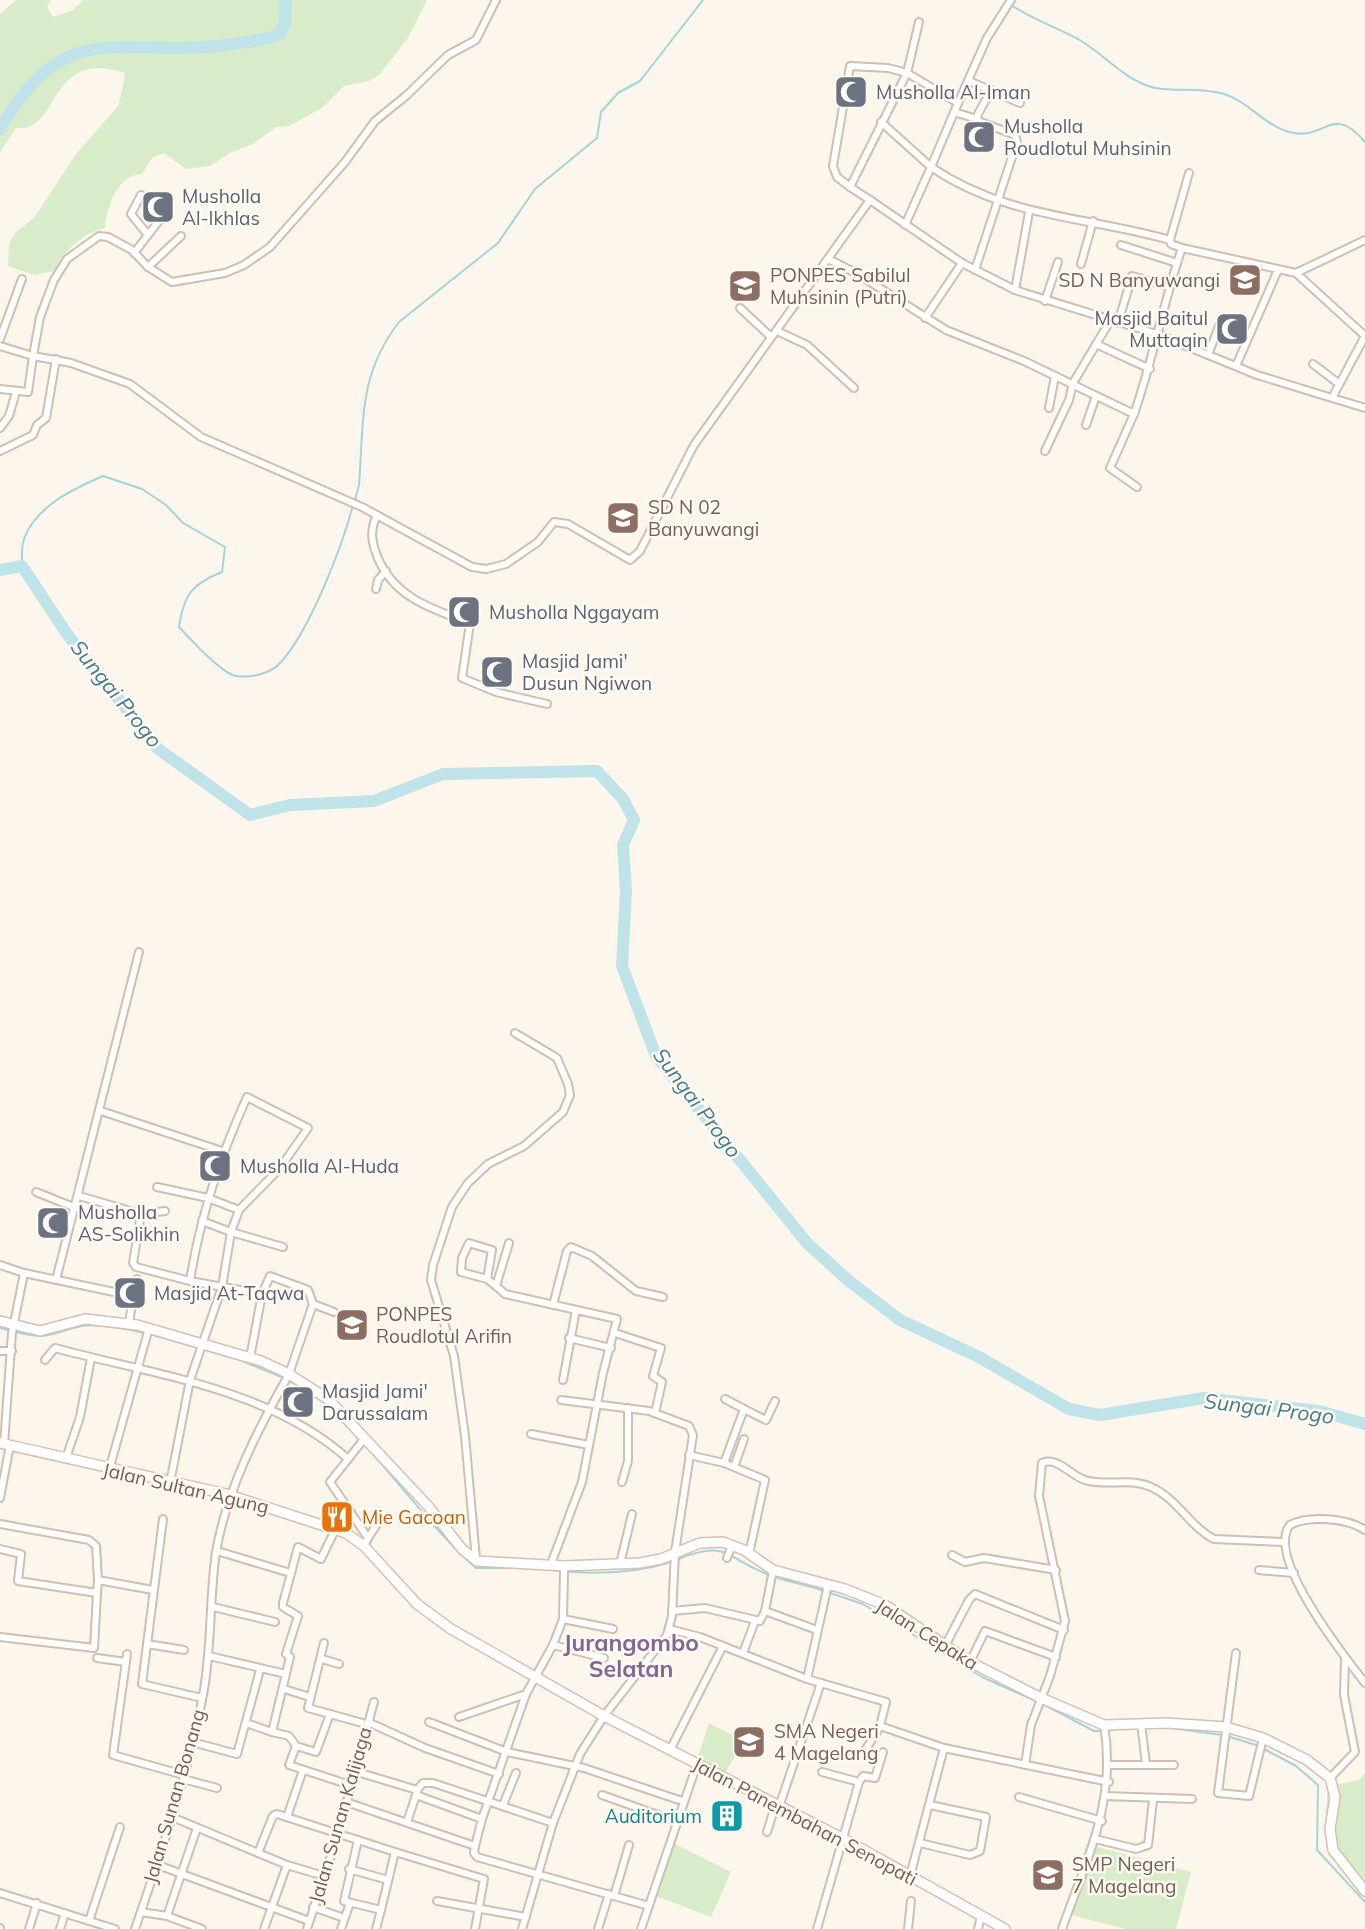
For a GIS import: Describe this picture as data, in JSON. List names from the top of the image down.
{
  "streets": {
    "main road": ["Jalan Sultan Agung", "Jalan Cepaka", "Jalan Panembahan Senopati"],
    "street": ["Jalan Sunan Bonang", "Jalan Sunan Kalijaga"]
  },
  "crossings": [
    ["Jalan Sultan Agung", "Jalan Sunan Bonang"],
    ["Jalan Sultan Agung", "Jalan Panembahan Senopati"]
  ],
  "districts": ["Jurangombo Selatan"],
  "water": ["Sungai Progo"],
  "places": {
    "mosque": [
      "Musholla Al-Iman",
      "Musholla Roudlotul Muhsinin",
      "Musholla Al-Ikhlas",
      "Masjid Baitul Muttaqin",
      "Musholla Nggayam",
      "Masjid Jami' Dusun Ngiwon",
      "Musholla Al-Huda",
      "Musholla AS-Solikhin",
      "Masjid At-Taqwa",
      "Masjid Jami' Darussalam"
    ],
    "school or university": [
      "SD N Banyuwangi",
      "PONPES Sabilul Muhsinin (Putri)",
      "SD N 02 Banyuwangi",
      "PONPES Roudlotul Arifin",
      "SMA Negeri 4 Magelang",
      "SMP Negeri 7 Magelang"
    ],
    "restaurant": ["Mie Gacoan"],
    "building": ["Auditorium"]
  }
}
